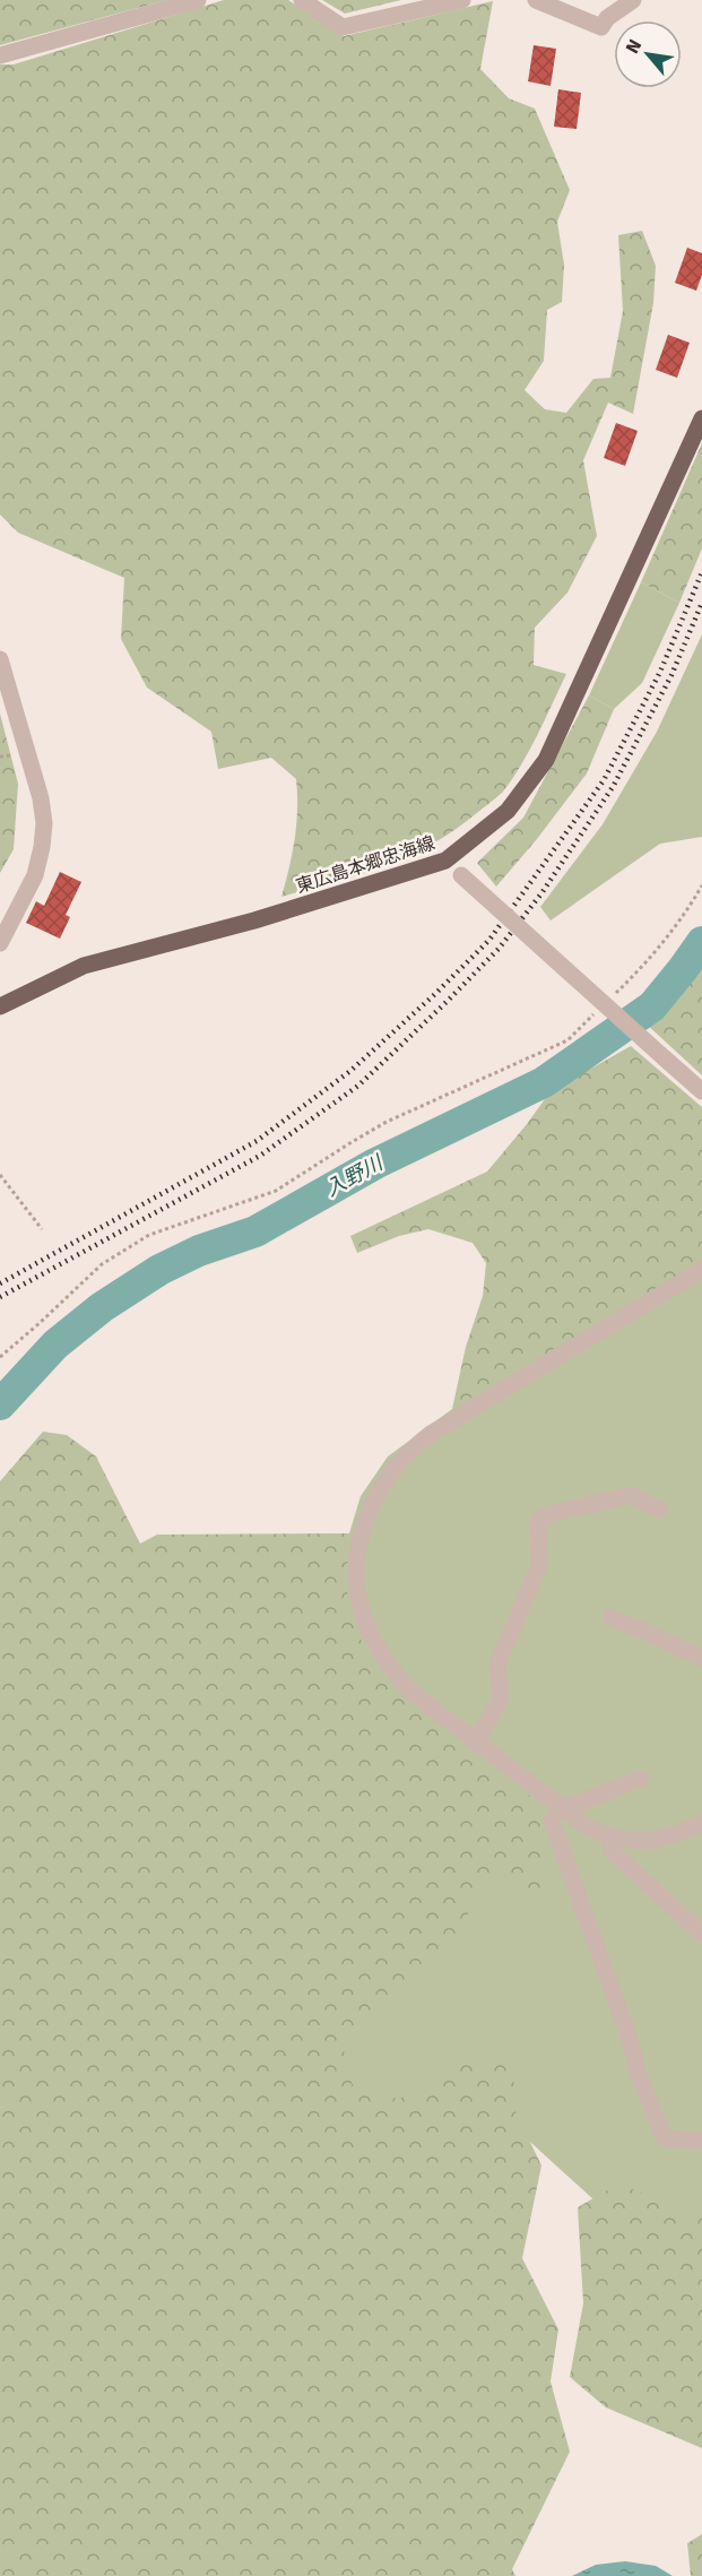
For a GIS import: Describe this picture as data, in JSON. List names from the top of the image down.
{
  "streets": {
    "main road": ["東広島本郷忠海線"]
  },
  "water": ["入野川"],
  "north": "top left"
}
